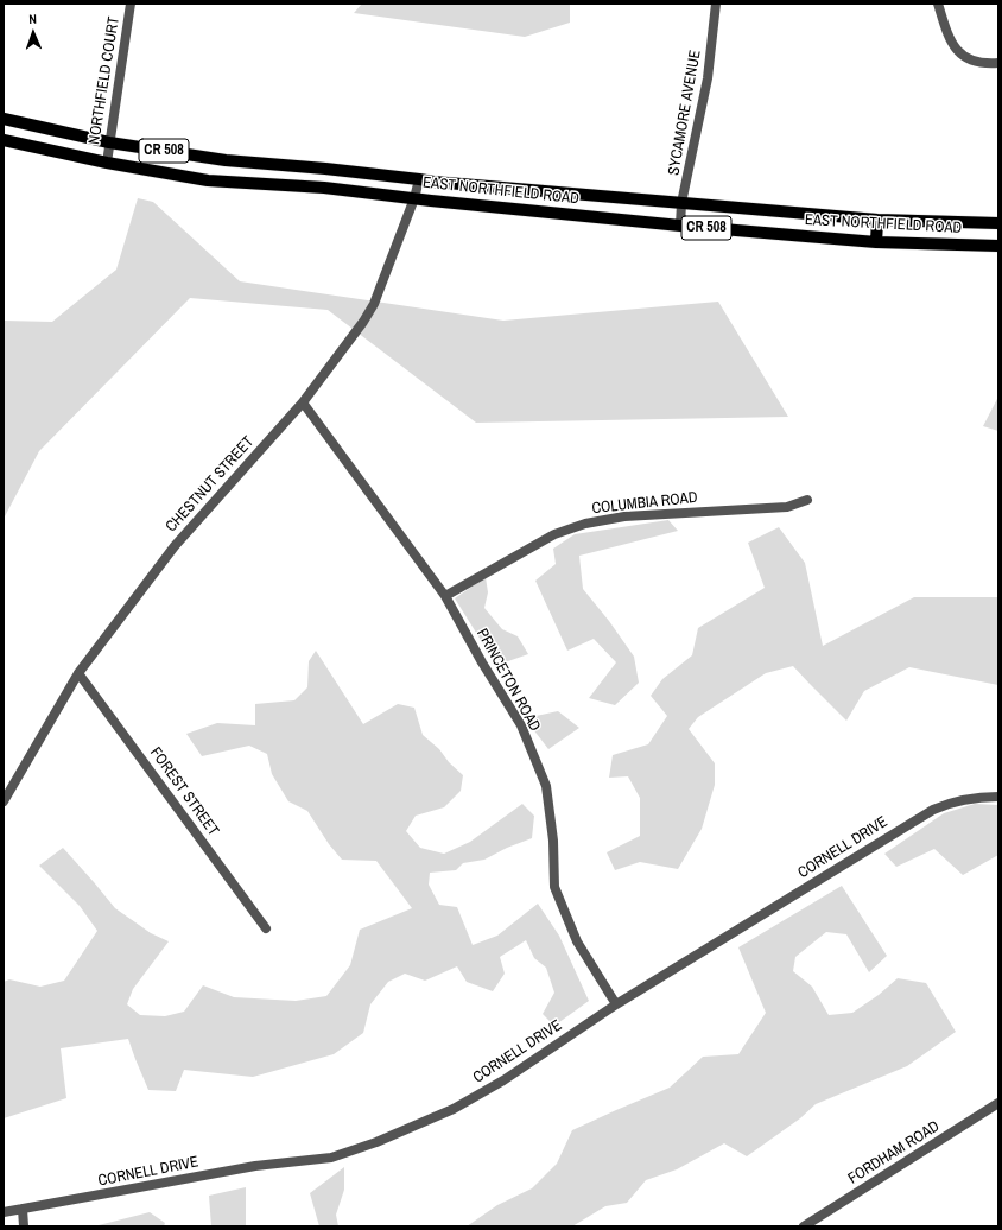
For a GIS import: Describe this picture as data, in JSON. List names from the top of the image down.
{
  "streets": {
    "main road": ["CR 508", "EAST NORTHFIELD ROAD"],
    "street": [
      "NORTHFIELD COURT",
      "SYCAMORE AVENUE",
      "CHESTNUT STREET",
      "COLUMBIA ROAD",
      "PRINCETON ROAD",
      "FOREST STREET",
      "CORNELL DRIVE",
      "FORDHAM ROAD"
    ]
  },
  "crossings": [
    ["NORTHFIELD COURT", "EAST NORTHFIELD ROAD"],
    ["SYCAMORE AVENUE", "EAST NORTHFIELD ROAD"],
    ["EAST NORTHFIELD ROAD", "CHESTNUT STREET"],
    ["CHESTNUT STREET", "PRINCETON ROAD"],
    ["CHESTNUT STREET", "FOREST STREET"],
    ["COLUMBIA ROAD", "PRINCETON ROAD"],
    ["PRINCETON ROAD", "CORNELL DRIVE"]
  ],
  "north": "top"
}
